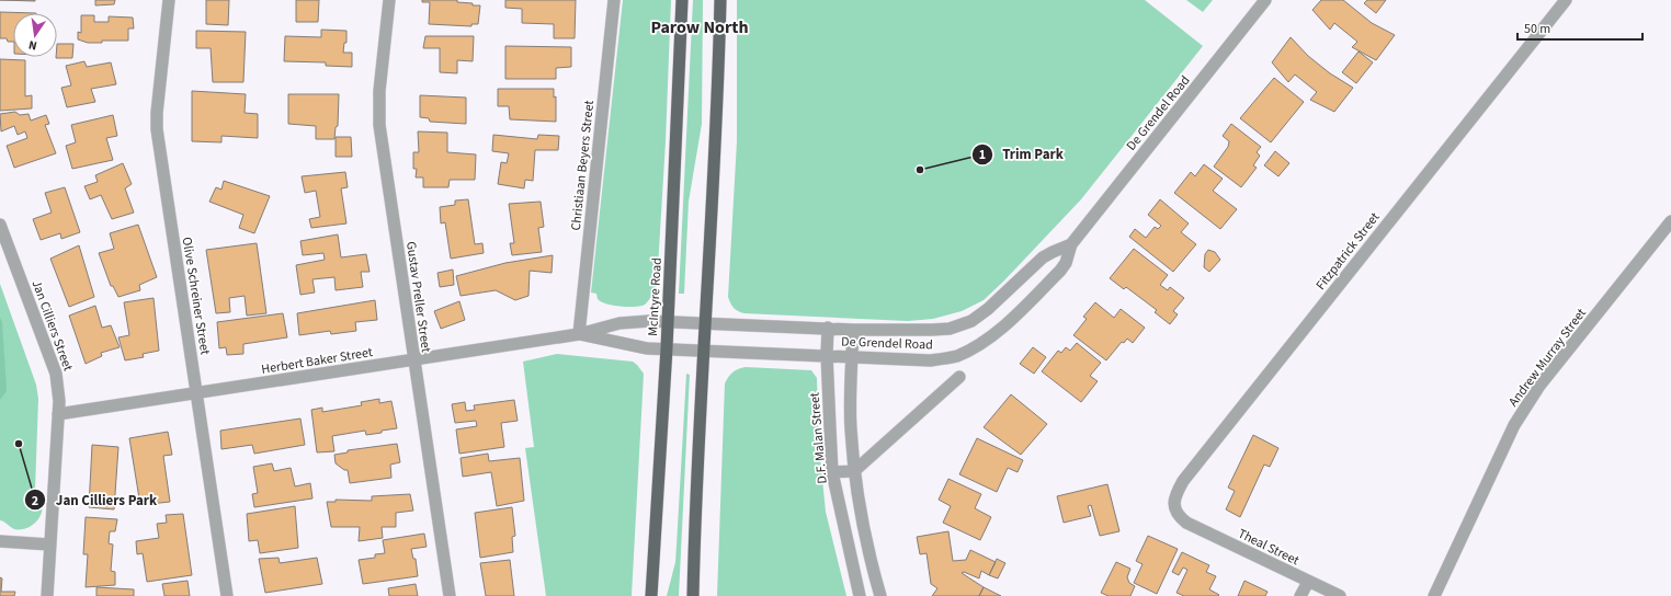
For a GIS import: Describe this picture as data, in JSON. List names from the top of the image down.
{
  "streets": {
    "main road": ["McIntyre Road"],
    "street": [
      "De Grendel Road",
      "Christiaan Beyers Street",
      "Fitzpatrick Street",
      "Olive Schreiner Street",
      "Gustav Preller Street",
      "Jan Cilliers Street",
      "Andrew Murray Street",
      "Herbert Baker Street",
      "D.F. Malan Street",
      "Theal Street"
    ]
  },
  "crossings": [
    ["De Grendel Road", "McIntyre Road"],
    ["De Grendel Road", "Herbert Baker Street"],
    ["De Grendel Road", "D.F. Malan Street"],
    ["Christiaan Beyers Street", "Herbert Baker Street"],
    ["Fitzpatrick Street", "Theal Street"],
    ["Olive Schreiner Street", "Herbert Baker Street"],
    ["Gustav Preller Street", "Herbert Baker Street"],
    ["McIntyre Road", "Herbert Baker Street"],
    ["Jan Cilliers Street", "Herbert Baker Street"]
  ],
  "districts": ["Parow North"],
  "places": ["Trim Park", "Jan Cilliers Park"],
  "scale_bar": "50 m",
  "north": "bottom"
}
